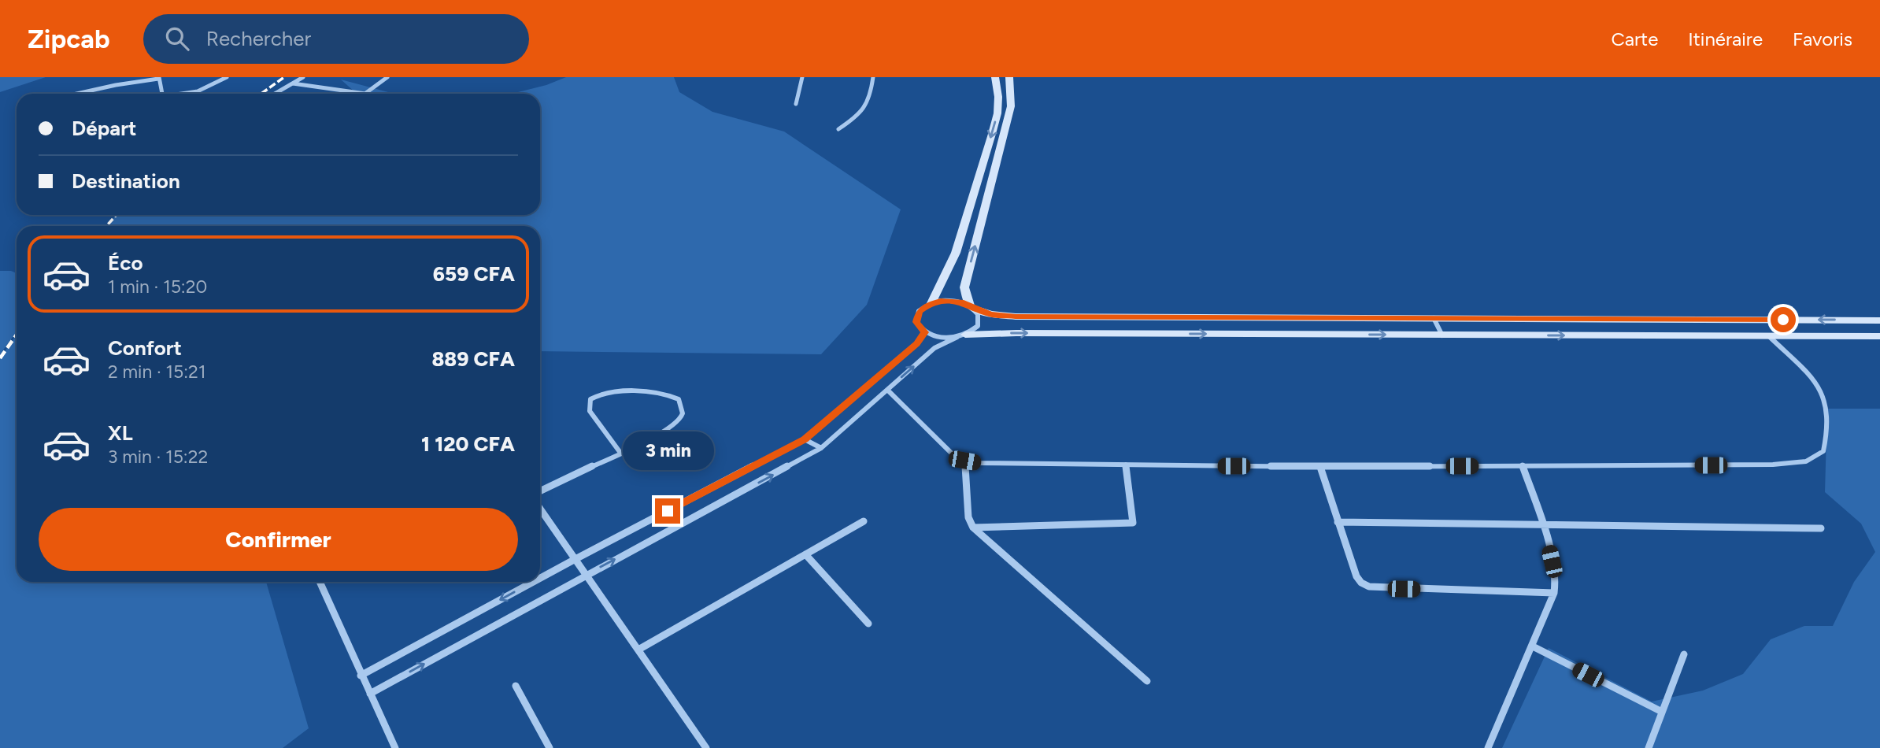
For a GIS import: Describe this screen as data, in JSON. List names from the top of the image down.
{
  "page": {
    "header": "Zipcab",
    "search": "Rechercher",
    "nav": ["Carte", "Itinéraire", "Favoris"],
    "banner": ["Départ", "Destination"],
    "list": [
      {
        "name": "Éco",
        "note": "1 min · 15:20",
        "value": "659 CFA"
      },
      {
        "name": "Confort",
        "note": "2 min · 15:21",
        "value": "889 CFA"
      },
      {
        "name": "XL",
        "note": "3 min · 15:22",
        "value": "1 120 CFA"
      }
    ],
    "bubble": "3 min",
    "buttons": "Confirmer"
  }
}
